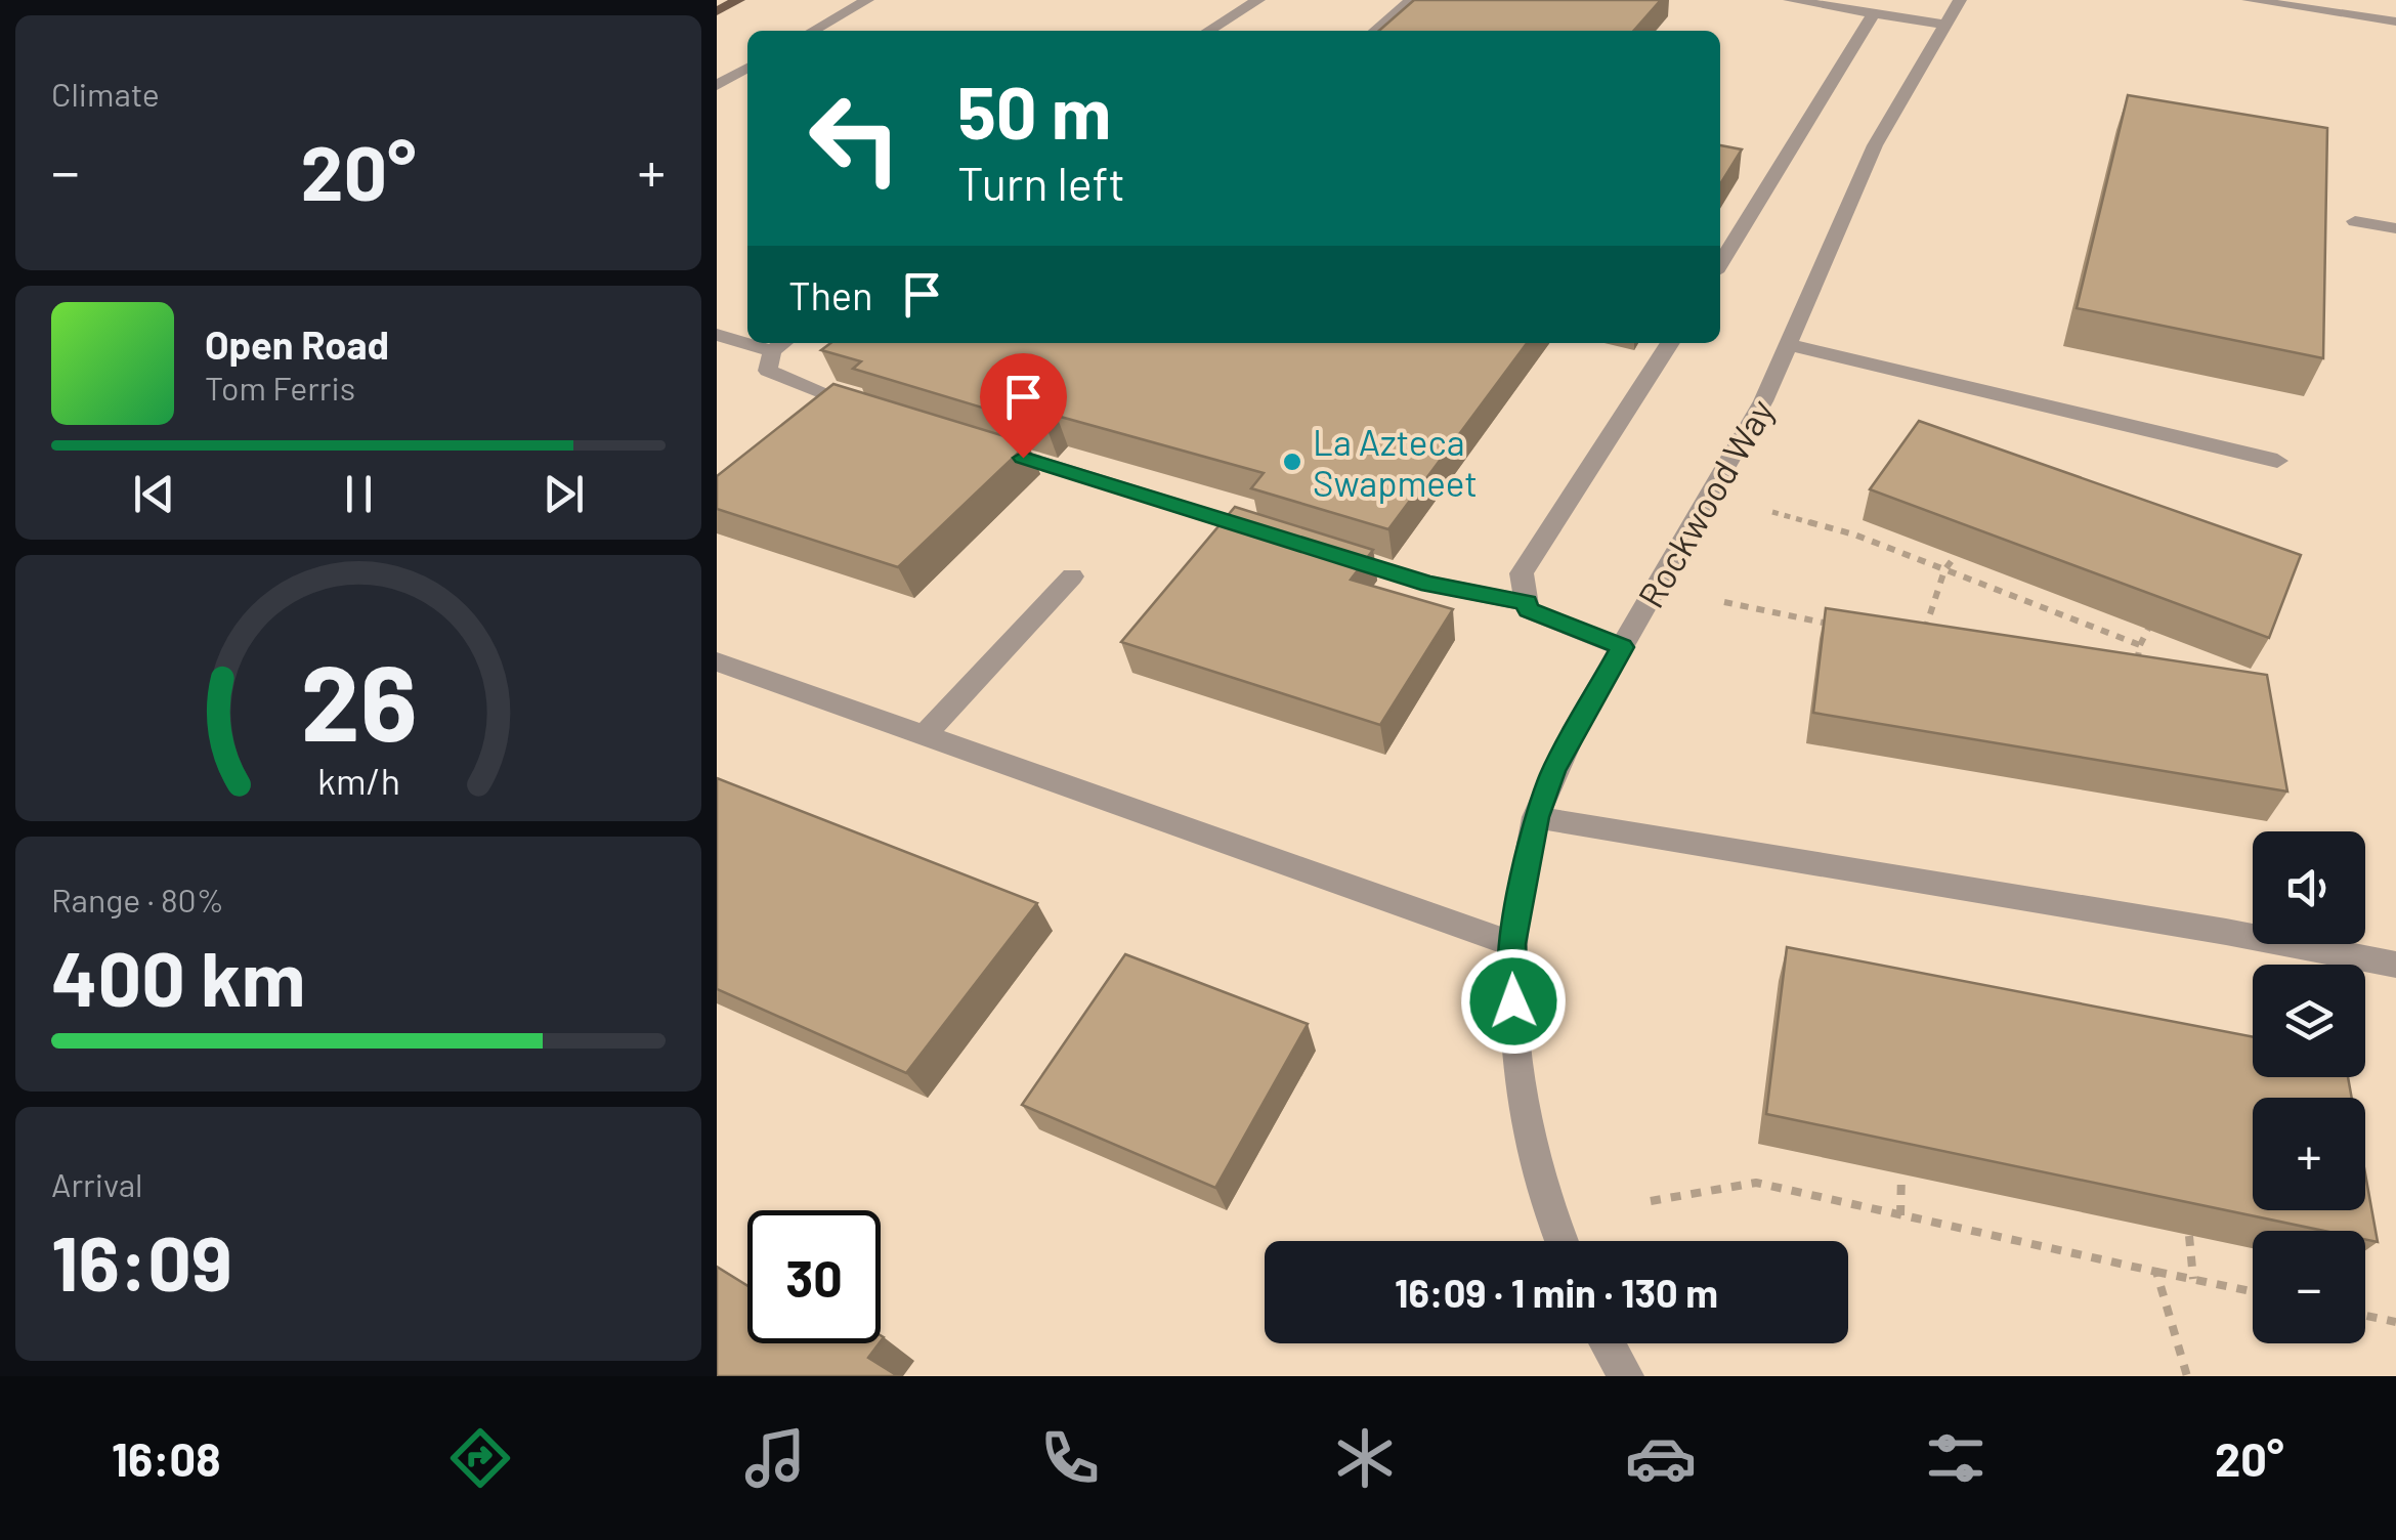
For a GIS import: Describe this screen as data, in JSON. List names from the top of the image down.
{
  "streets": {
    "street": ["Rockwood Way"]
  },
  "places": ["La Azteca Swapmeet"],
  "page": {
    "tile": [
      "Climate",
      ["Range · 80%", "400 km"],
      ["Arrival", "16:09"]
    ],
    "turn": ["50 m", "Turn left"],
    "heat": ["−", "20°", "+"],
    "then": "Then",
    "song": ["Open Road", "Tom Ferris"],
    "map_buttons": ["+", "−"],
    "limit": "30",
    "trip": "16:09 · 1 min · 130 m",
    "tabs": ["16:08", "20°"],
    "gauge": ["26", "km/h"]
  }
}
